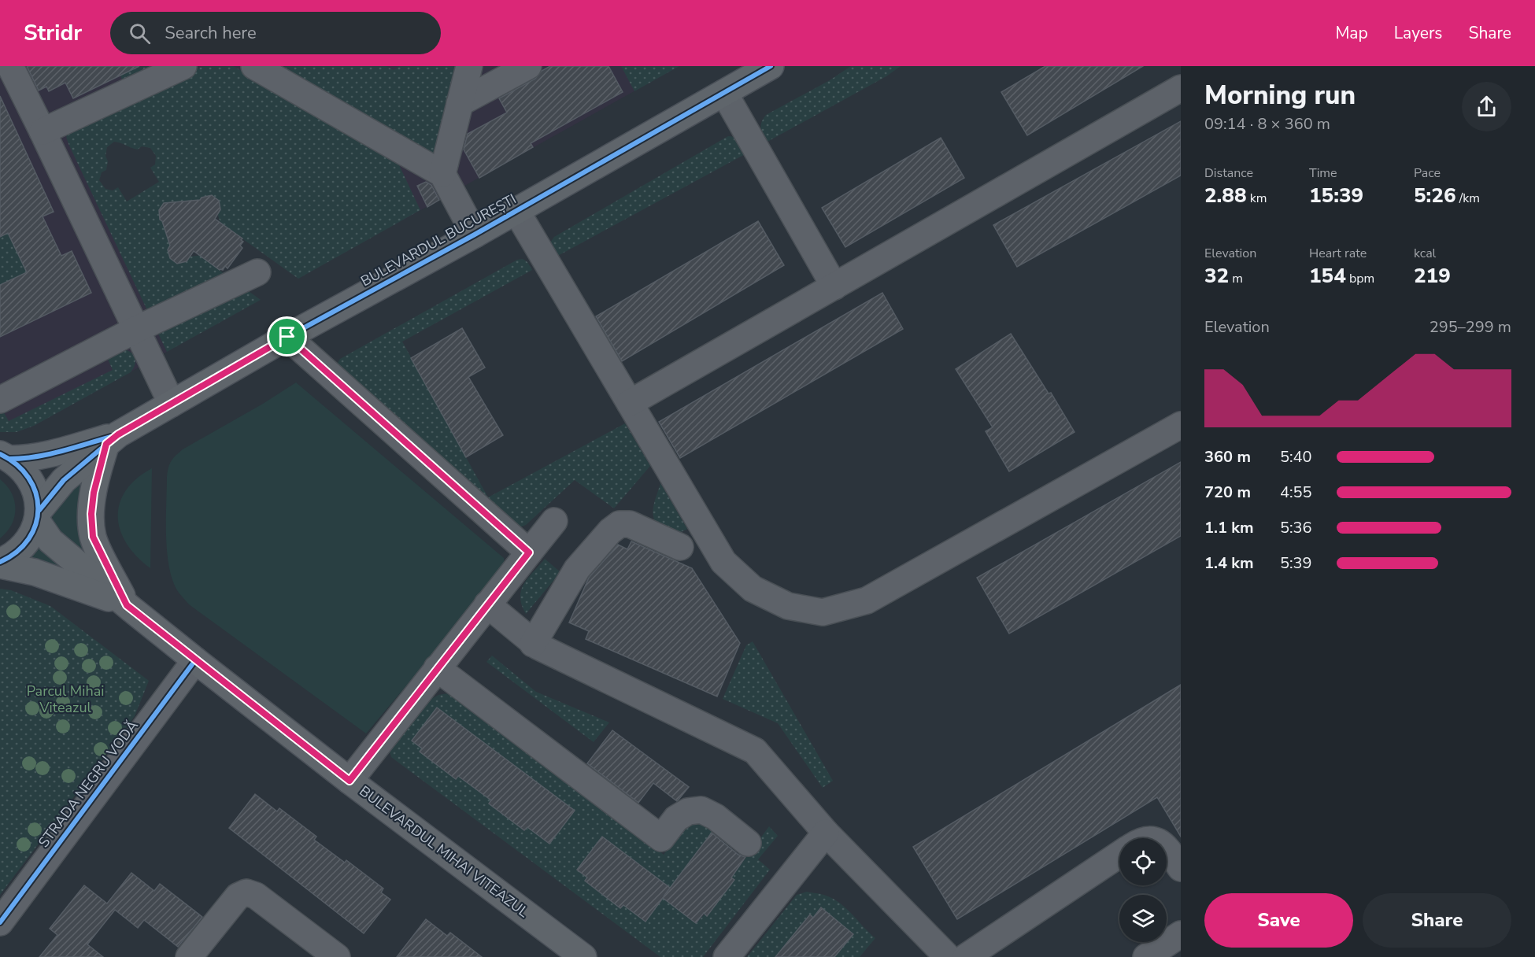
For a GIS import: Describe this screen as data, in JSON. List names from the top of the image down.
{
  "streets": {
    "main road": ["BULEVARDUL BUCUREȘTI", "BULEVARDUL MIHAI VITEAZUL"],
    "street": ["STRADA NEGRU VODĂ"]
  },
  "crossings": [
    ["BULEVARDUL BUCUREȘTI", "BULEVARDUL MIHAI VITEAZUL"],
    ["STRADA NEGRU VODĂ", "BULEVARDUL MIHAI VITEAZUL"]
  ],
  "parks": ["Parcul Mihai Viteazul"],
  "page": {
    "header": "Stridr",
    "search": "Search here",
    "nav": ["Map", "Layers", "Share"],
    "heading": ["Morning run", "09:14 · 8 × 360 m"],
    "stats": [
      ["Distance", "2.88 km"],
      ["Time", "15:39"],
      ["Pace", "5:26 /km"],
      ["Elevation", "32 m"],
      ["Heart rate", "154 bpm"],
      ["kcal", "219"]
    ],
    "chart": ["Elevation", "295–299 m"],
    "list": [
      {
        "name": "360 m",
        "note": "5:40"
      },
      {
        "name": "720 m",
        "note": "4:55"
      },
      {
        "name": "1.1 km",
        "note": "5:36"
      },
      {
        "name": "1.4 km",
        "note": "5:39"
      }
    ],
    "buttons": ["Save", "Share"]
  }
}
